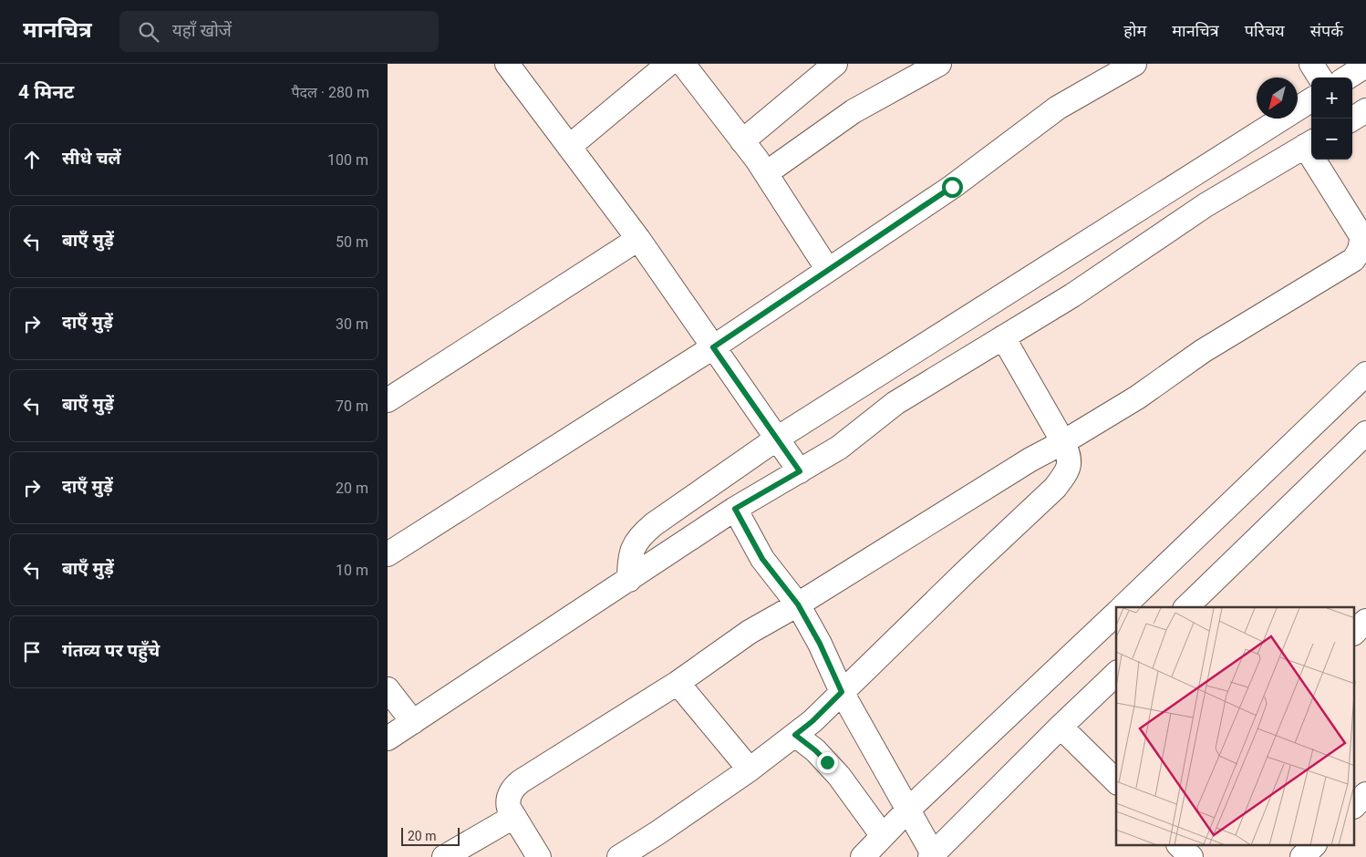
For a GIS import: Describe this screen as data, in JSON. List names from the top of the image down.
{
  "scale_bar": "20 m",
  "north": "bottom left",
  "page": {
    "header": "मानचित्र",
    "search": "यहाँ खोजें",
    "nav": [
      "होम",
      "मानचित्र",
      "परिचय",
      "संपर्क"
    ],
    "heading": ["4 मिनट", "पैदल · 280 m"],
    "map_buttons": ["+", "−"],
    "list": [
      ["सीधे चलें", "100 m"],
      ["बाएँ मुड़ें", "50 m"],
      ["दाएँ मुड़ें", "30 m"],
      ["बाएँ मुड़ें", "70 m"],
      ["दाएँ मुड़ें", "20 m"],
      ["बाएँ मुड़ें", "10 m"],
      "गंतव्य पर पहुँचे"
    ],
    "scale": "20 m"
  }
}
